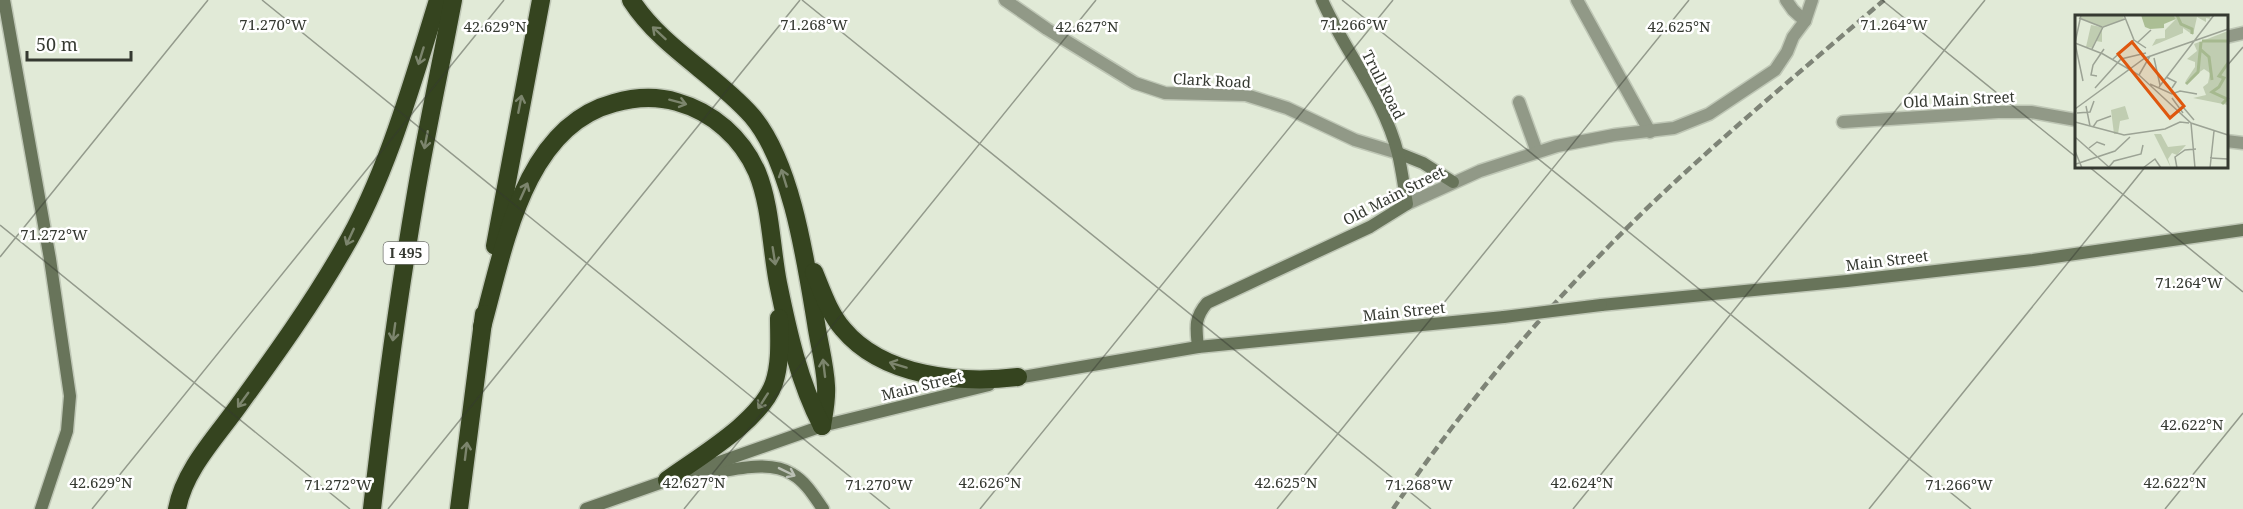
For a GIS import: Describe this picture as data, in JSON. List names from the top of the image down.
{
  "streets": {
    "highway": ["I 495"],
    "main road": ["Trull Road", "Old Main Street", "Main Street"],
    "street": ["Clark Road"]
  },
  "crossings": [
    ["Clark Road", "Trull Road"],
    ["Trull Road", "Old Main Street"],
    ["Old Main Street", "Main Street"]
  ],
  "scale_bar": "50 m",
  "coordinates": [
    "71.270°W",
    "71.268°W",
    "71.266°W",
    "71.264°W",
    "42.629°N",
    "42.627°N",
    "42.625°N",
    "71.272°W",
    "42.622°N",
    "42.626°N",
    "42.624°N"
  ]
}
